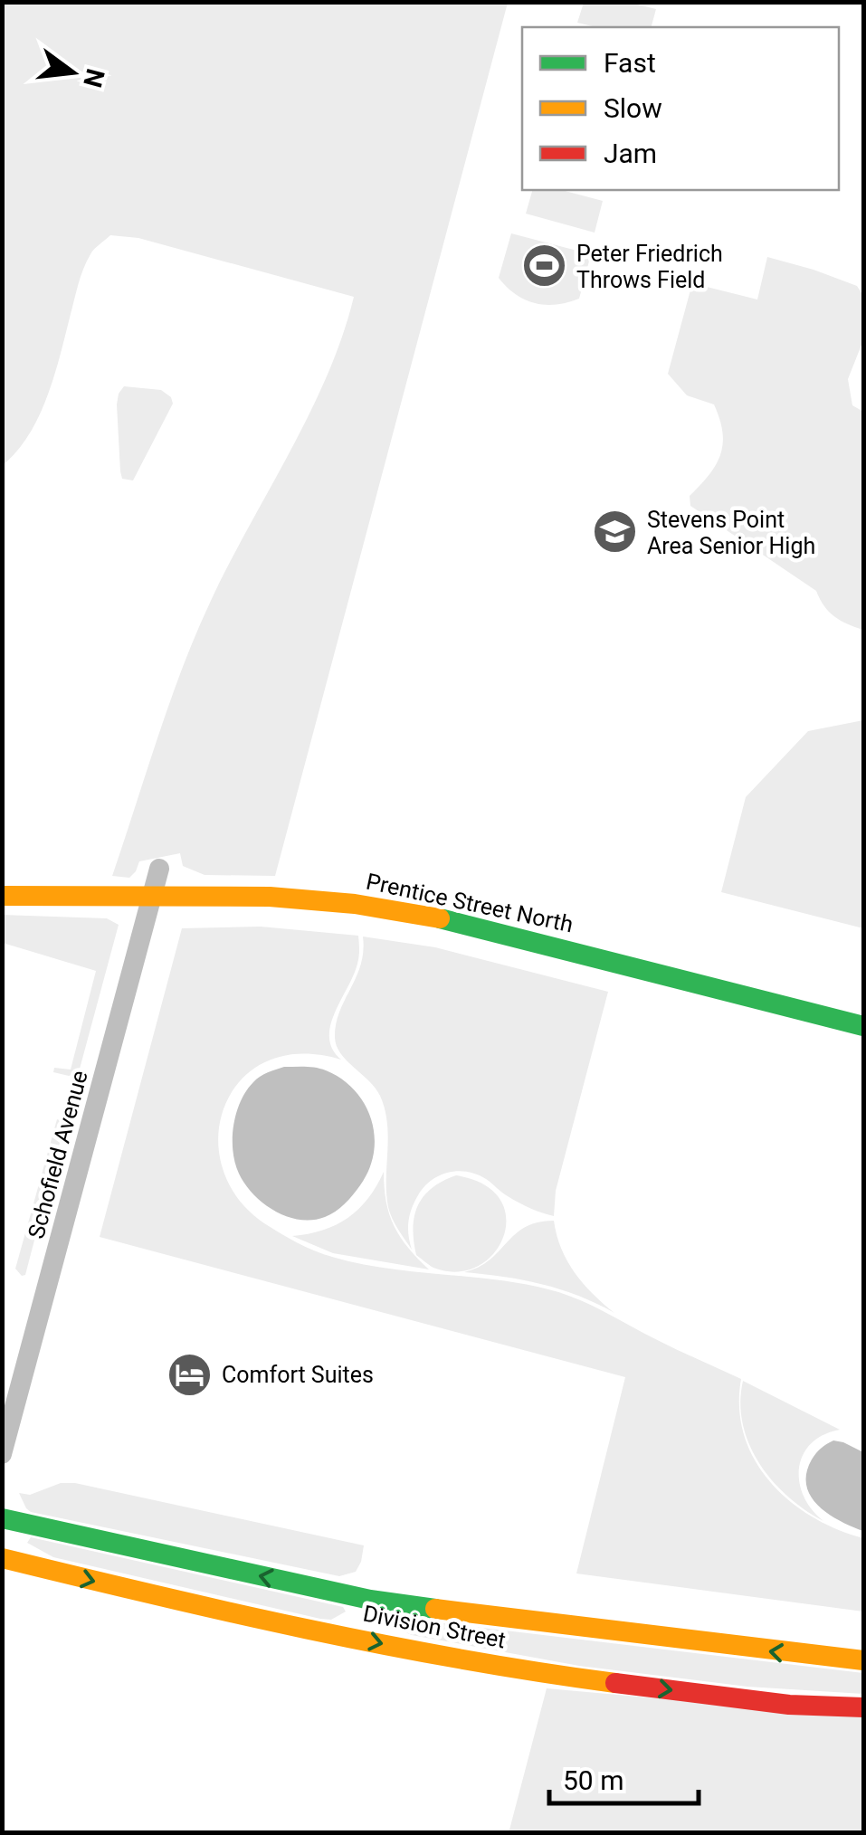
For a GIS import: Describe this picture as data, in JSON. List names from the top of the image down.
{
  "streets": {
    "main road": ["Prentice Street North", "Division Street"],
    "street": ["Schofield Avenue"]
  },
  "crossings": [
    ["Prentice Street North", "Schofield Avenue"]
  ],
  "places": {
    "sports": ["Peter Friedrich Throws Field"],
    "school or university": ["Stevens Point Area Senior High"],
    "hotel": ["Comfort Suites"]
  },
  "legend": ["Fast", "Slow", "Jam"],
  "scale_bar": "50 m",
  "north": "right"
}
